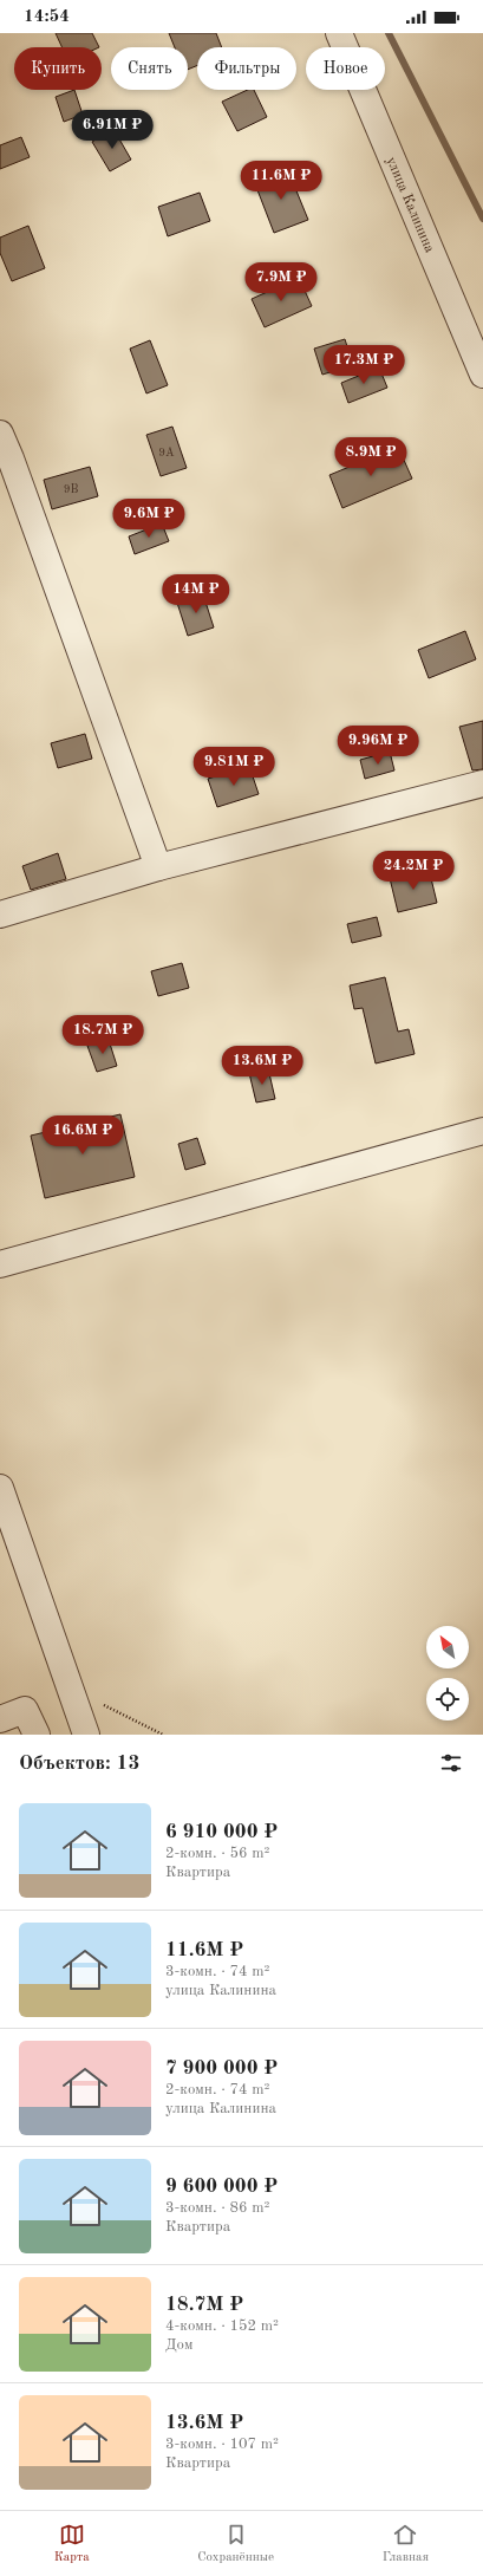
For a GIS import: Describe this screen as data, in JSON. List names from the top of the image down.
{
  "streets": {
    "street": ["улица Калинина"]
  },
  "house_numbers": ["9А", "9В"],
  "north": "top left",
  "page": {
    "status": "14:54",
    "chip": [
      "Купить",
      "Снять",
      "Фильтры",
      "Новое"
    ],
    "price": [
      "6.91M ₽",
      "11.6M ₽",
      "7.9M ₽",
      "17.3M ₽",
      "8.9M ₽",
      "9.6M ₽",
      "14M ₽",
      "9.96M ₽",
      "9.81M ₽",
      "24.2M ₽",
      "18.7M ₽",
      "13.6M ₽",
      "16.6M ₽"
    ],
    "heading": "Объектов: 13",
    "list": [
      {
        "name": "6 910 000 ₽",
        "note": "2-комн. · 56 m² · Квартира"
      },
      {
        "name": "11.6M ₽",
        "note": "3-комн. · 74 m² · улица Калинина"
      },
      {
        "name": "7 900 000 ₽",
        "note": "2-комн. · 74 m² · улица Калинина"
      },
      {
        "name": "9 600 000 ₽",
        "note": "3-комн. · 86 m² · Квартира"
      },
      {
        "name": "18.7M ₽",
        "note": "4-комн. · 152 m² · Дом"
      },
      {
        "name": "13.6M ₽",
        "note": "3-комн. · 107 m² · Квартира"
      }
    ],
    "tabs": ["Карта", "Сохранённые", "Главная"]
  }
}
